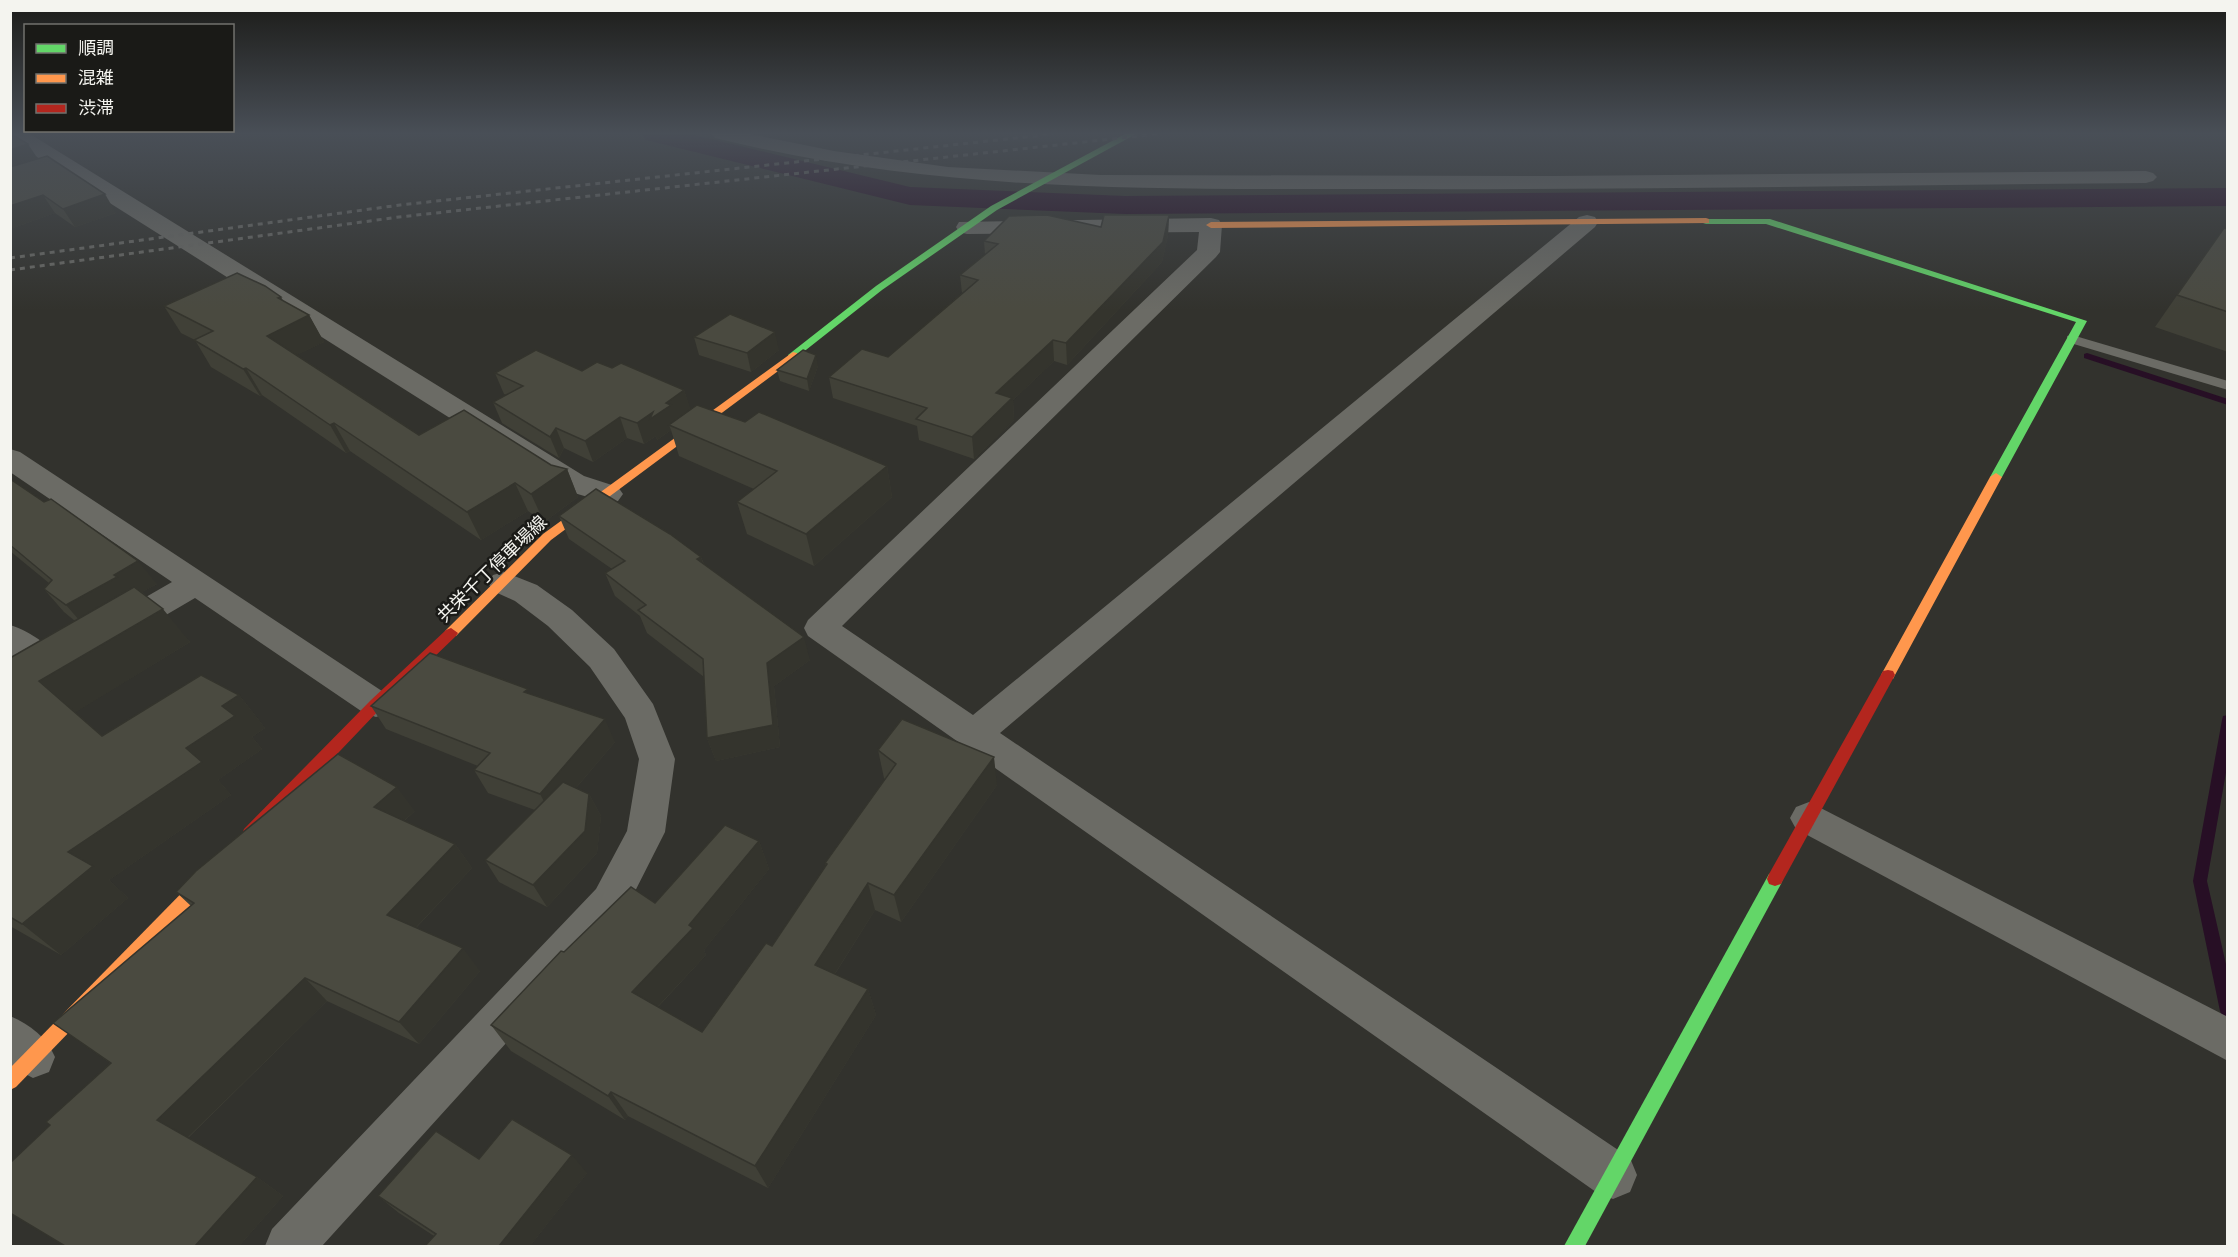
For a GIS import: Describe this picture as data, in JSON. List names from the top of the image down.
{
  "streets": {
    "street": ["共栄千丁停車場線"]
  },
  "legend": ["順調", "混雑", "渋滞"]
}
